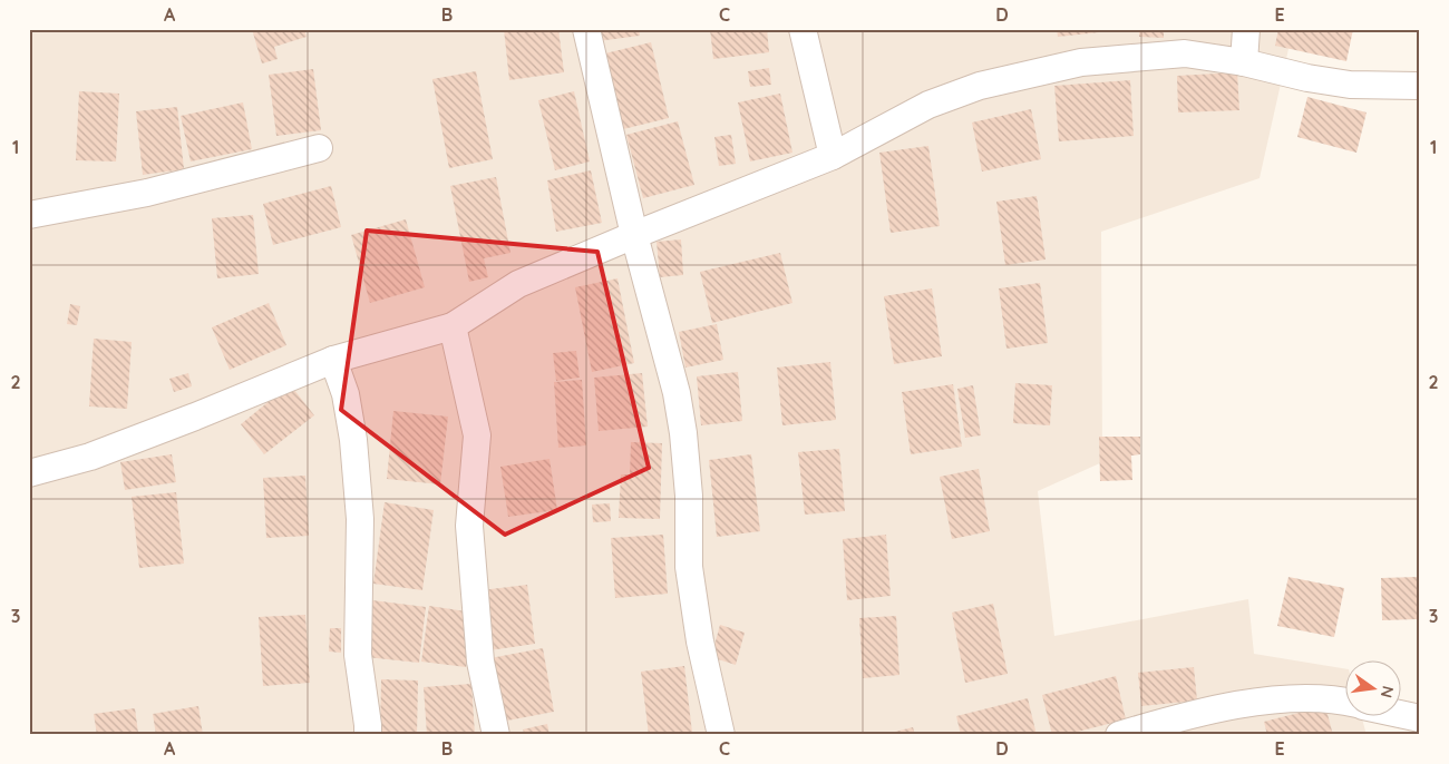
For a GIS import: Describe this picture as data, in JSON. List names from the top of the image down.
{
  "north": "right",
  "grid": {
    "columns": [
      "A",
      "B",
      "C",
      "D",
      "E"
    ],
    "rows": ["1", "2", "3"]
  }
}
